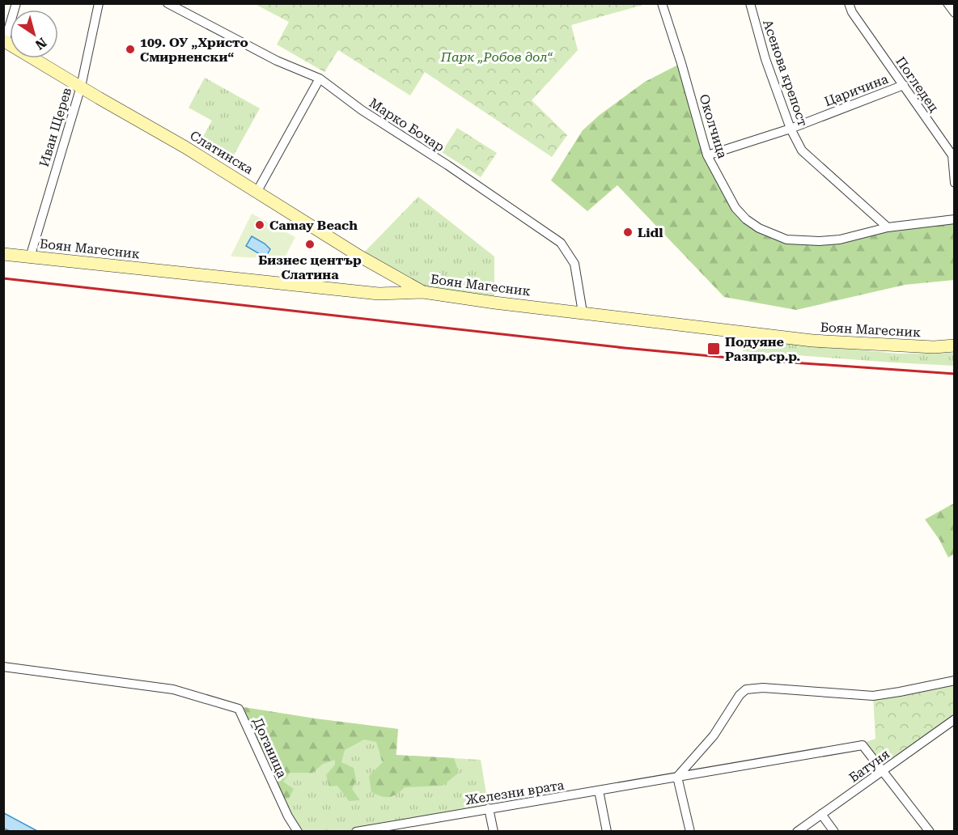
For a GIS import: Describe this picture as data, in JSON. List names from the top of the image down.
{
  "streets": {
    "street": [
      "Асенова крепост",
      "Погледец",
      "Царичина",
      "Марко Бочар",
      "Околчица",
      "Иван Щерев",
      "Слатинска",
      "Боян Магесник",
      "Доганица",
      "Батуня",
      "Железни врата"
    ]
  },
  "crossings": [
    ["Асенова крепост", "Царичина"],
    ["Асенова крепост", "Околчица"],
    ["Погледец", "Царичина"],
    ["Царичина", "Околчица"],
    ["Марко Бочар", "Боян Магесник"],
    ["Иван Щерев", "Слатинска"],
    ["Иван Щерев", "Боян Магесник"],
    ["Слатинска", "Боян Магесник"],
    ["Батуня", "Железни врата"]
  ],
  "parks": ["Парк „Робов дол“"],
  "places": {
    "other": [
      "109. ОУ „Христо Смирненски“",
      "Camay Beach",
      "Lidl",
      "Бизнес център Слатина"
    ],
    "transit": ["Подуяне Разпр.ср.р."]
  },
  "north": "bottom right"
}
